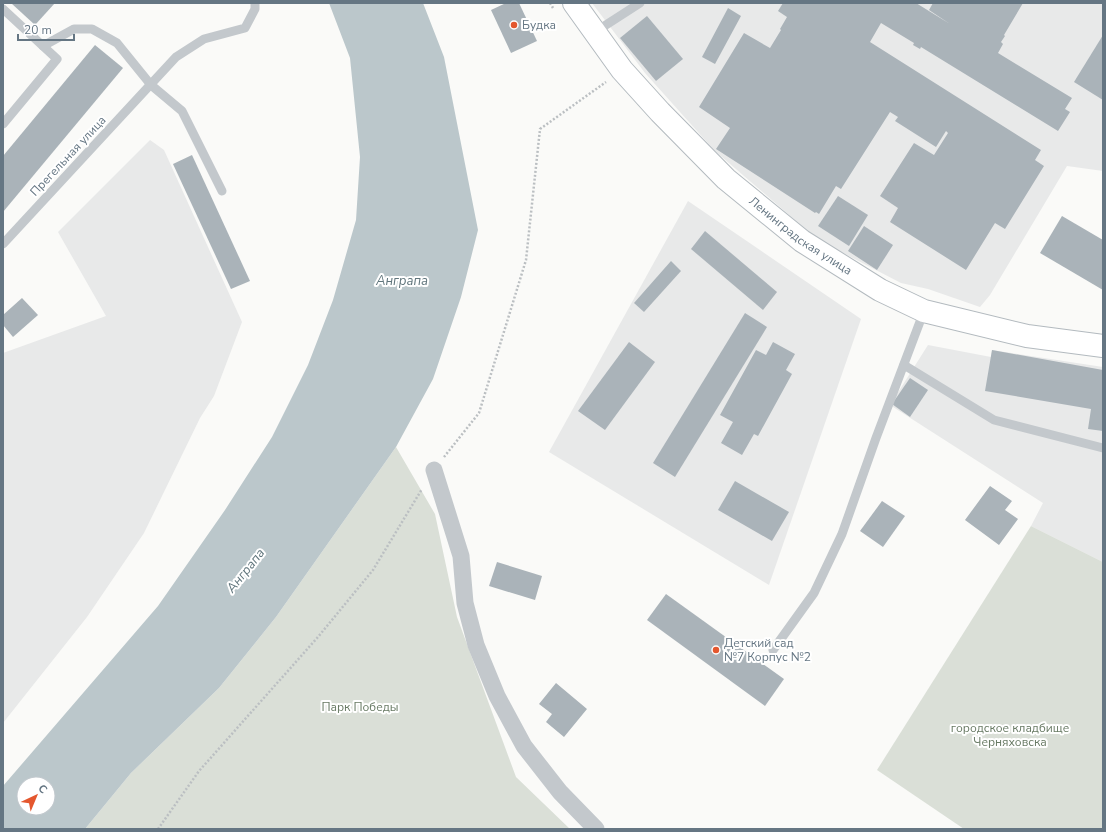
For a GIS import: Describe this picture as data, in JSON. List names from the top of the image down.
{
  "streets": {
    "street": ["Ленинградская улица"],
    "lane": ["Прегельная улица"]
  },
  "water": ["Анграпа"],
  "parks": ["Парк Победы", "городское кладбище Черняховска"],
  "places": ["Будка", "Детский сад №7 Корпус №2"],
  "scale_bar": "20 m",
  "north": "top right"
}
